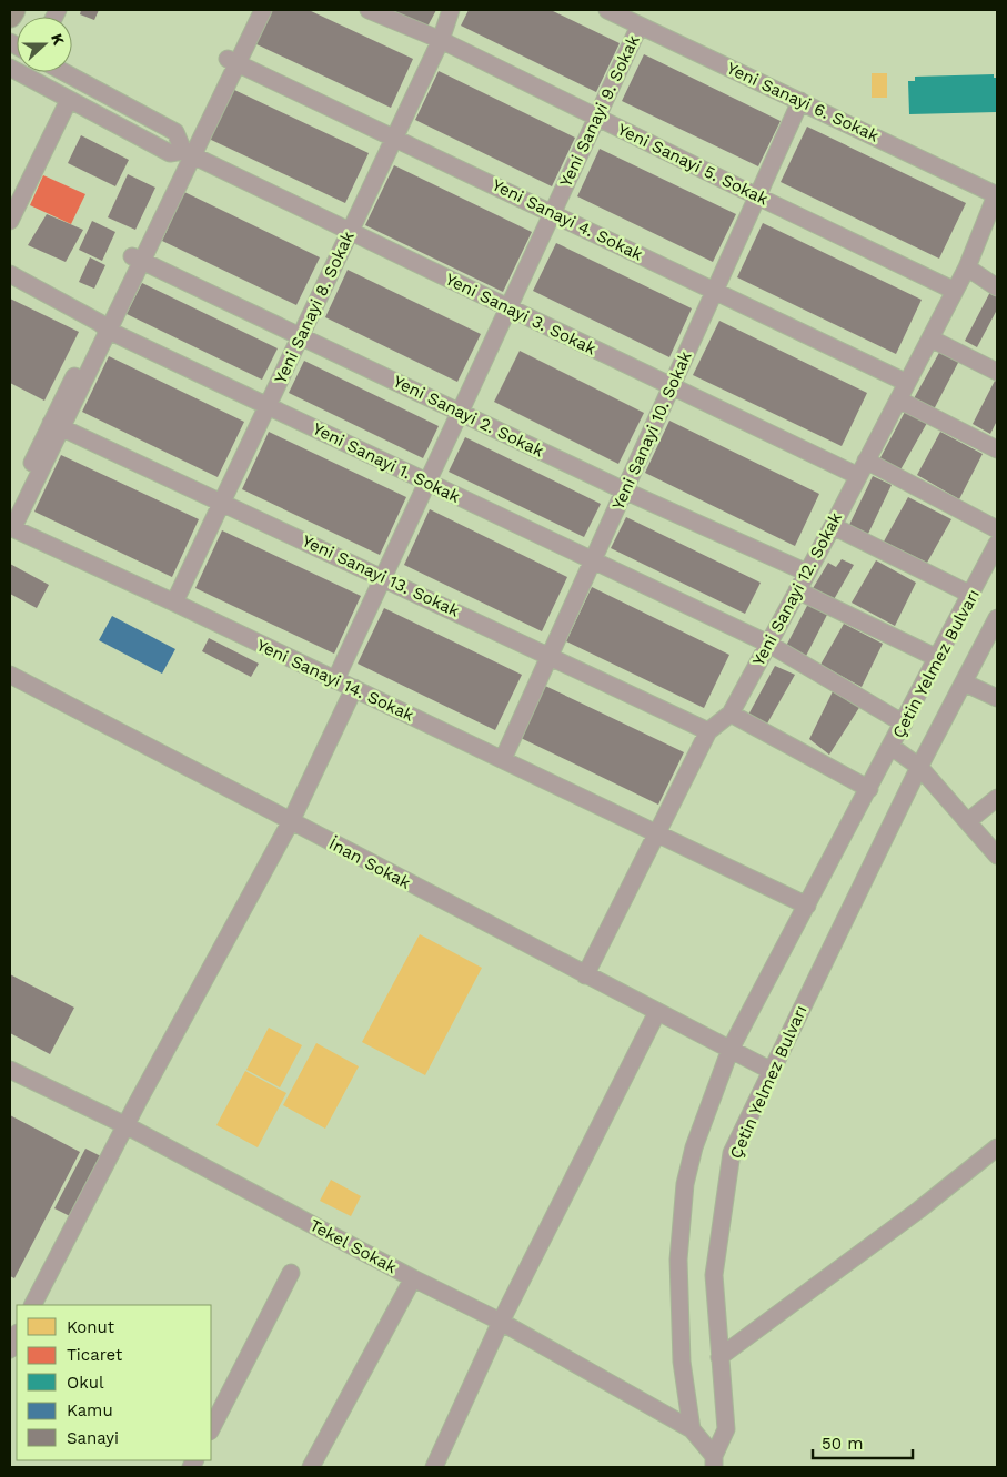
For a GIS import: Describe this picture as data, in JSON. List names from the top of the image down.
{
  "streets": {
    "street": [
      "Yeni Sanayi 6. Sokak",
      "Yeni Sanayi 9. Sokak",
      "Yeni Sanayi 5. Sokak",
      "Yeni Sanayi 4. Sokak",
      "Yeni Sanayi 8. Sokak",
      "Yeni Sanayi 3. Sokak",
      "Yeni Sanayi 2. Sokak",
      "Yeni Sanayi 10. Sokak",
      "Yeni Sanayi 1. Sokak",
      "Yeni Sanayi 13. Sokak",
      "Yeni Sanayi 12. Sokak",
      "Çetin Yelmez Bulvarı",
      "Yeni Sanayi 14. Sokak",
      "İnan Sokak",
      "Tekel Sokak"
    ]
  },
  "crossings": [
    ["Yeni Sanayi 6. Sokak", "Yeni Sanayi 9. Sokak"],
    ["Yeni Sanayi 6. Sokak", "Yeni Sanayi 10. Sokak"],
    ["Yeni Sanayi 6. Sokak", "Yeni Sanayi 12. Sokak"],
    ["Yeni Sanayi 9. Sokak", "Yeni Sanayi 5. Sokak"],
    ["Yeni Sanayi 9. Sokak", "Yeni Sanayi 4. Sokak"],
    ["Yeni Sanayi 9. Sokak", "Yeni Sanayi 3. Sokak"],
    ["Yeni Sanayi 9. Sokak", "Yeni Sanayi 2. Sokak"],
    ["Yeni Sanayi 9. Sokak", "Yeni Sanayi 1. Sokak"],
    ["Yeni Sanayi 9. Sokak", "Yeni Sanayi 13. Sokak"],
    ["Yeni Sanayi 9. Sokak", "Yeni Sanayi 14. Sokak"],
    ["Yeni Sanayi 5. Sokak", "Yeni Sanayi 8. Sokak"],
    ["Yeni Sanayi 5. Sokak", "Yeni Sanayi 10. Sokak"],
    ["Yeni Sanayi 5. Sokak", "Yeni Sanayi 12. Sokak"],
    ["Yeni Sanayi 4. Sokak", "Yeni Sanayi 8. Sokak"],
    ["Yeni Sanayi 4. Sokak", "Yeni Sanayi 10. Sokak"],
    ["Yeni Sanayi 4. Sokak", "Yeni Sanayi 12. Sokak"],
    ["Yeni Sanayi 8. Sokak", "Yeni Sanayi 3. Sokak"],
    ["Yeni Sanayi 8. Sokak", "Yeni Sanayi 2. Sokak"],
    ["Yeni Sanayi 8. Sokak", "Yeni Sanayi 1. Sokak"],
    ["Yeni Sanayi 8. Sokak", "Yeni Sanayi 13. Sokak"],
    ["Yeni Sanayi 8. Sokak", "Yeni Sanayi 14. Sokak"],
    ["Yeni Sanayi 3. Sokak", "Yeni Sanayi 10. Sokak"],
    ["Yeni Sanayi 3. Sokak", "Yeni Sanayi 12. Sokak"],
    ["Yeni Sanayi 2. Sokak", "Yeni Sanayi 10. Sokak"],
    ["Yeni Sanayi 2. Sokak", "Yeni Sanayi 12. Sokak"],
    ["Yeni Sanayi 10. Sokak", "Yeni Sanayi 1. Sokak"],
    ["Yeni Sanayi 10. Sokak", "Yeni Sanayi 13. Sokak"],
    ["Yeni Sanayi 10. Sokak", "Yeni Sanayi 14. Sokak"],
    ["Yeni Sanayi 1. Sokak", "Yeni Sanayi 12. Sokak"],
    ["Yeni Sanayi 1. Sokak", "Çetin Yelmez Bulvarı"],
    ["Yeni Sanayi 13. Sokak", "Yeni Sanayi 12. Sokak"],
    ["Yeni Sanayi 12. Sokak", "Yeni Sanayi 14. Sokak"],
    ["Yeni Sanayi 12. Sokak", "İnan Sokak"],
    ["Çetin Yelmez Bulvarı", "Yeni Sanayi 14. Sokak"],
    ["Çetin Yelmez Bulvarı", "İnan Sokak"],
    ["Çetin Yelmez Bulvarı", "Tekel Sokak"]
  ],
  "legend": [
    "Konut",
    "Ticaret",
    "Okul",
    "Kamu",
    "Sanayi"
  ],
  "scale_bar": "50 m",
  "north": "right"
}
